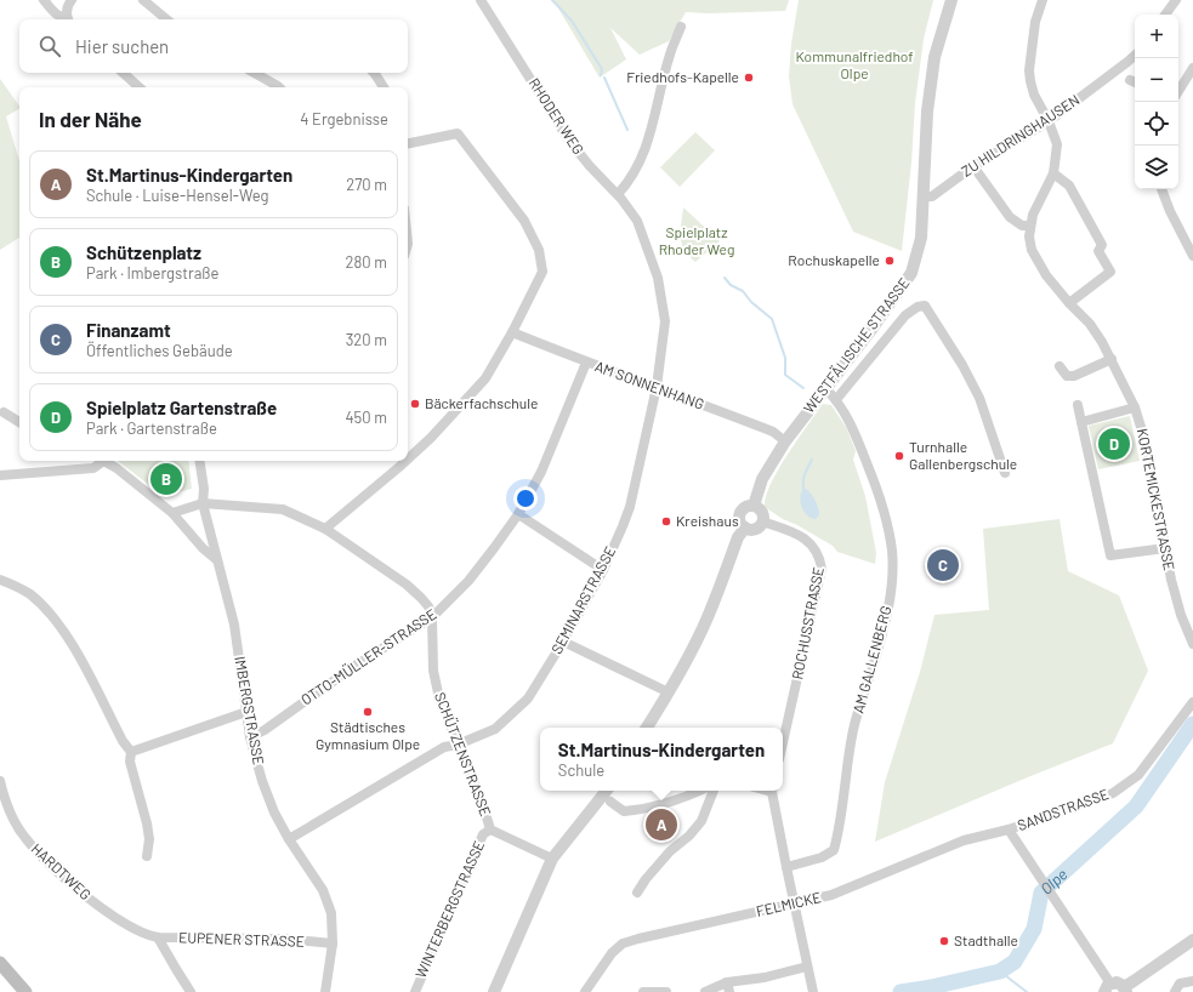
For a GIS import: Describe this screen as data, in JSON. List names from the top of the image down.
{
  "streets": {
    "street": [
      "RHODER WEG",
      "ZU HILDRINGHAUSEN",
      "WESTFÄLISCHE STRASSE",
      "AM SONNENHANG",
      "KORTEMICKESTRASSE",
      "SEMINARSTRASSE",
      "ROCHUSSTRASSE",
      "OTTO-MÜLLER-STRASSE",
      "AM GALLENBERG",
      "IMBERGSTRASSE",
      "SCHÜTZENSTRASSE",
      "SANDSTRASSE",
      "HARDTWEG",
      "FELMICKE",
      "WINTERBERGSTRASSE",
      "EUPENER STRASSE"
    ]
  },
  "crossings": [
    ["RHODER WEG", "SEMINARSTRASSE"],
    ["ZU HILDRINGHAUSEN", "WESTFÄLISCHE STRASSE"],
    ["WESTFÄLISCHE STRASSE", "AM SONNENHANG"],
    ["WESTFÄLISCHE STRASSE", "ROCHUSSTRASSE"],
    ["WESTFÄLISCHE STRASSE", "AM GALLENBERG"],
    ["AM SONNENHANG", "SEMINARSTRASSE"],
    ["AM SONNENHANG", "OTTO-MÜLLER-STRASSE"],
    ["SEMINARSTRASSE", "IMBERGSTRASSE"],
    ["SEMINARSTRASSE", "SCHÜTZENSTRASSE"],
    ["OTTO-MÜLLER-STRASSE", "IMBERGSTRASSE"],
    ["OTTO-MÜLLER-STRASSE", "SCHÜTZENSTRASSE"],
    ["IMBERGSTRASSE", "EUPENER STRASSE"],
    ["SCHÜTZENSTRASSE", "WINTERBERGSTRASSE"],
    ["SANDSTRASSE", "FELMICKE"],
    ["HARDTWEG", "EUPENER STRASSE"]
  ],
  "water": ["Olpe"],
  "parks": ["Kommunalfriedhof Olpe", "Spielplatz Rhoder Weg"],
  "places": [
    "Friedhofs-Kapelle",
    "Rochuskapelle",
    "Bäckerfachschule",
    "Turnhalle Gallenbergschule",
    "Kreishaus",
    "Städtisches Gymnasium Olpe",
    "Stadthalle"
  ],
  "page": {
    "map_buttons": ["+", "−"],
    "search": "Hier suchen",
    "heading": ["In der Nähe", "4 Ergebnisse"],
    "list": [
      {
        "mark": "A",
        "name": "St.Martinus-Kindergarten",
        "note": "Schule · Luise-Hensel-Weg",
        "value": "270 m"
      },
      {
        "mark": "B",
        "name": "Schützenplatz",
        "note": "Park · Imbergstraße",
        "value": "280 m"
      },
      {
        "mark": "C",
        "name": "Finanzamt",
        "note": "Öffentliches Gebäude",
        "value": "320 m"
      },
      {
        "mark": "D",
        "name": "Spielplatz Gartenstraße",
        "note": "Park · Gartenstraße",
        "value": "450 m"
      }
    ],
    "pins": [
      "D",
      "B",
      "C",
      "A"
    ],
    "popup": ["St.Martinus-Kindergarten", "Schule"]
  }
}
